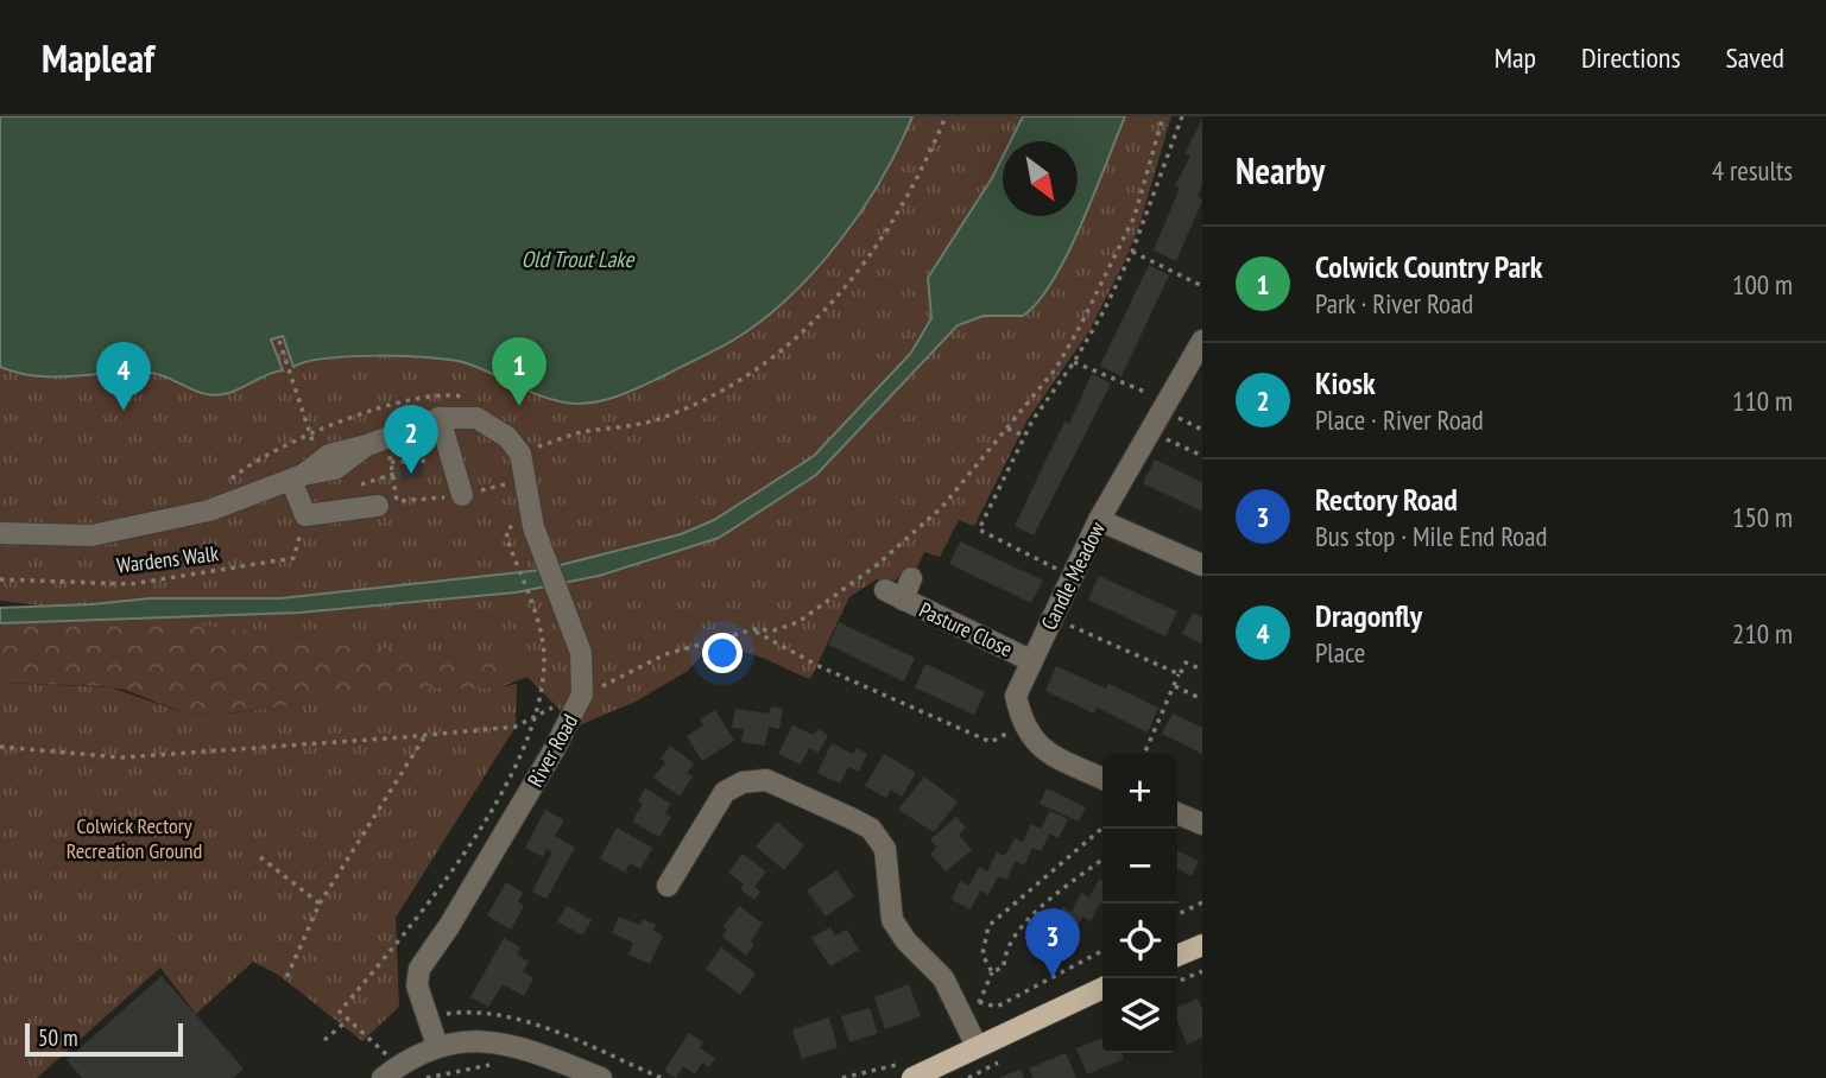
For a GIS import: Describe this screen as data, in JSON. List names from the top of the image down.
{
  "streets": {
    "street": ["Candle Meadow", "Pasture Close", "River Road"],
    "path": ["Wardens Walk"]
  },
  "crossings": [
    ["Candle Meadow", "Pasture Close"]
  ],
  "water": ["Old Trout Lake"],
  "parks": ["Colwick Rectory Recreation Ground"],
  "scale_bar": "50 m",
  "north": "bottom right",
  "page": {
    "header": "Mapleaf",
    "nav": ["Map", "Directions", "Saved"],
    "heading": ["Nearby", "4 results"],
    "list": [
      {
        "mark": "1",
        "name": "Colwick Country Park",
        "note": "Park · River Road",
        "value": "100 m"
      },
      {
        "mark": "2",
        "name": "Kiosk",
        "note": "Place · River Road",
        "value": "110 m"
      },
      {
        "mark": "3",
        "name": "Rectory Road",
        "note": "Bus stop · Mile End Road",
        "value": "150 m"
      },
      {
        "mark": "4",
        "name": "Dragonfly",
        "note": "Place",
        "value": "210 m"
      }
    ],
    "pins": [
      "1",
      "4",
      "2",
      "3"
    ],
    "map_buttons": ["+", "−"],
    "scale": "50 m"
  }
}
